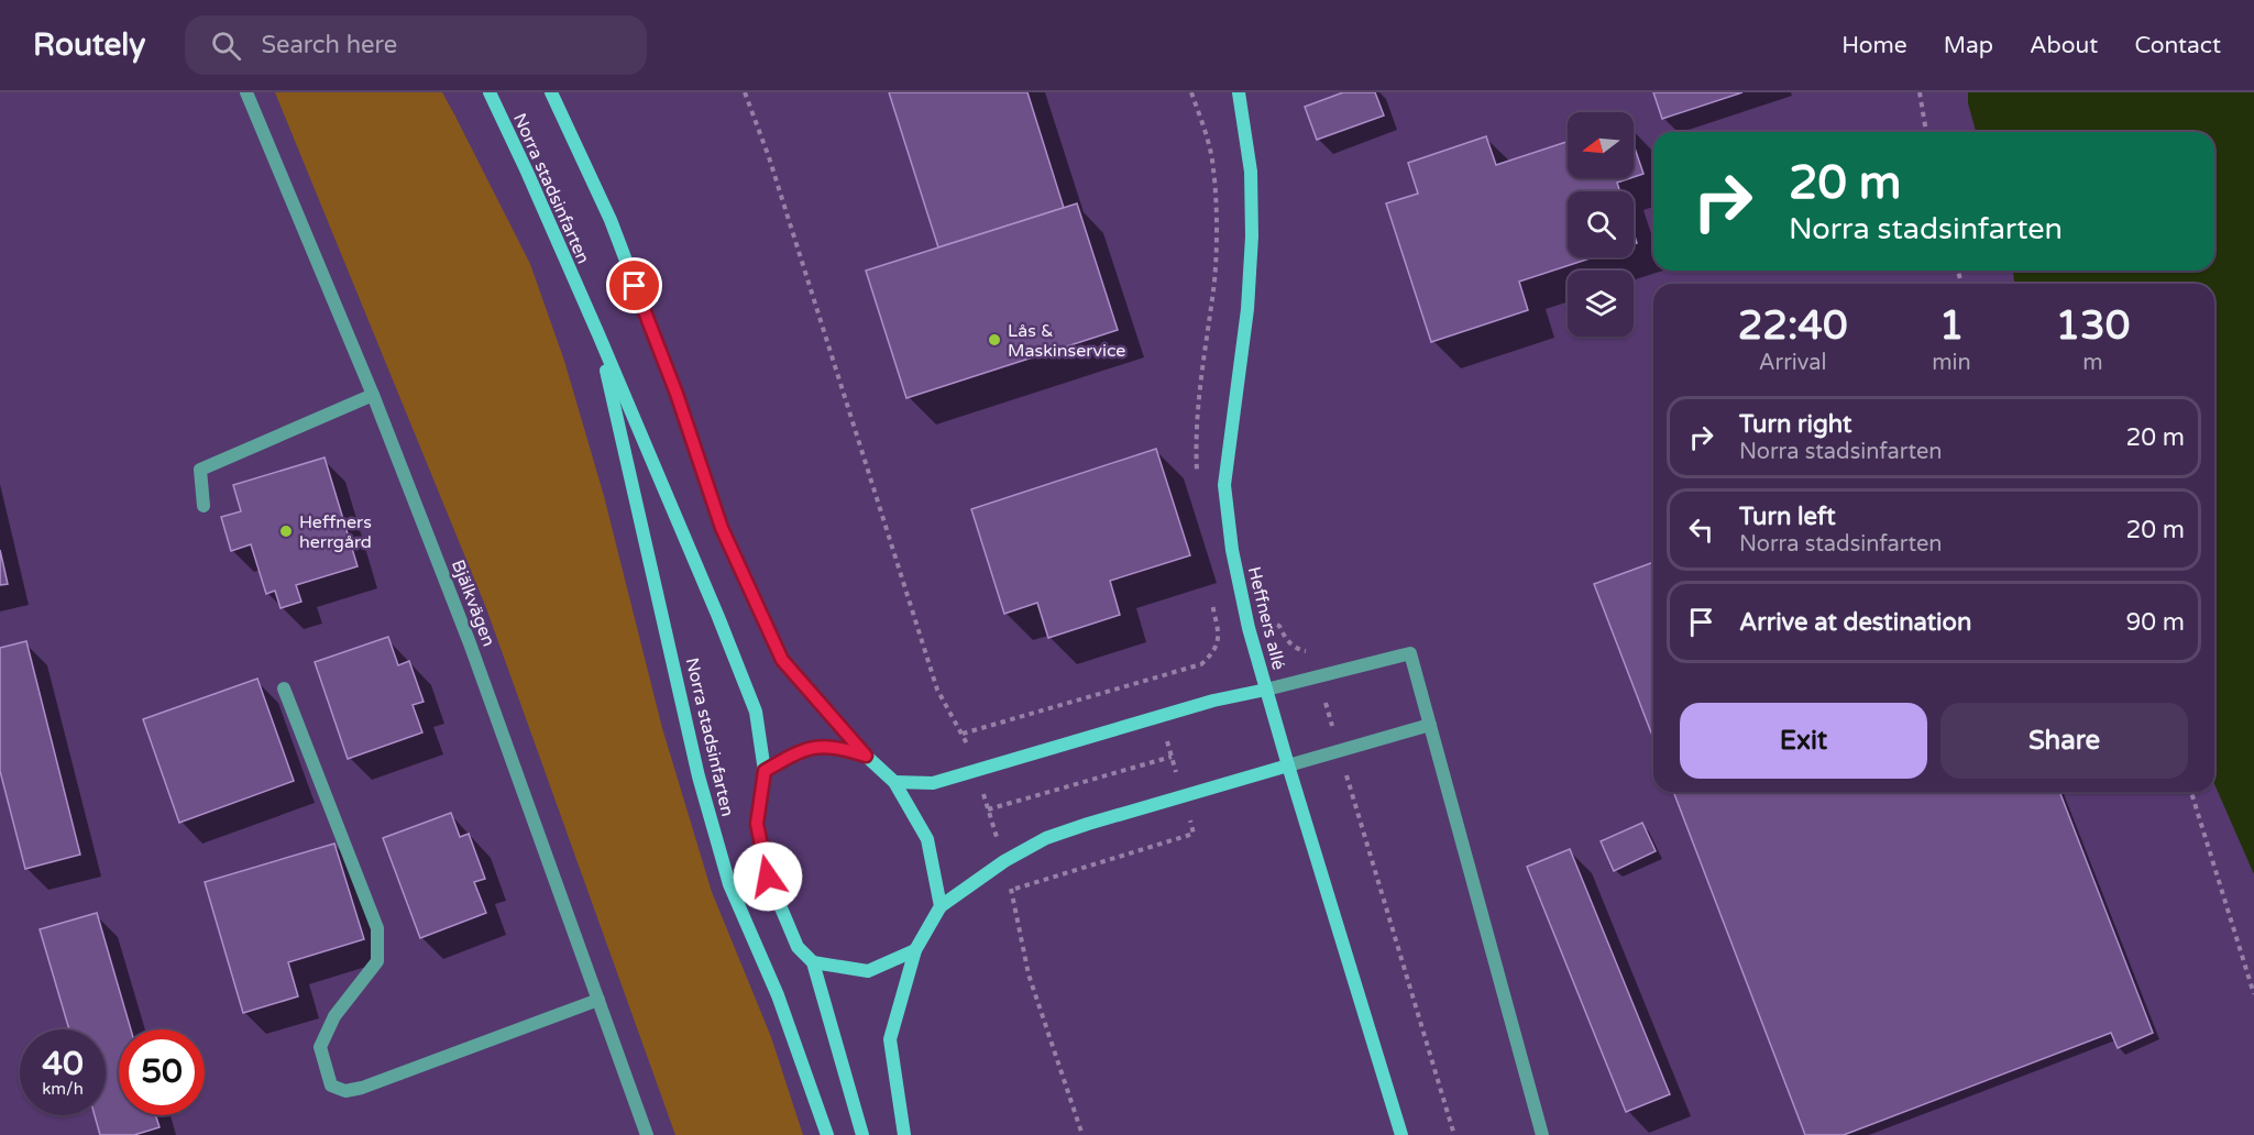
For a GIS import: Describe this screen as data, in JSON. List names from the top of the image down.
{
  "streets": {
    "main road": ["Norra stadsinfarten", "Heffners allé"],
    "street": ["Bjälkvägen"]
  },
  "places": ["Lås & Maskinservice", "Heffners herrgård"],
  "north": "left",
  "page": {
    "header": "Routely",
    "search": "Search here",
    "nav": [
      "Home",
      "Map",
      "About",
      "Contact"
    ],
    "turn": ["20 m", "Norra stadsinfarten"],
    "eta": [
      "22:40",
      "Arrival",
      "1",
      "min",
      "130",
      "m"
    ],
    "list": [
      {
        "name": "Turn right",
        "note": "Norra stadsinfarten",
        "value": "20 m"
      },
      {
        "name": "Turn left",
        "note": "Norra stadsinfarten",
        "value": "20 m"
      },
      {
        "name": "Arrive at destination",
        "value": "90 m"
      }
    ],
    "buttons": ["Exit", "Share"],
    "speed": "40 km/h",
    "limit": "50"
  }
}
